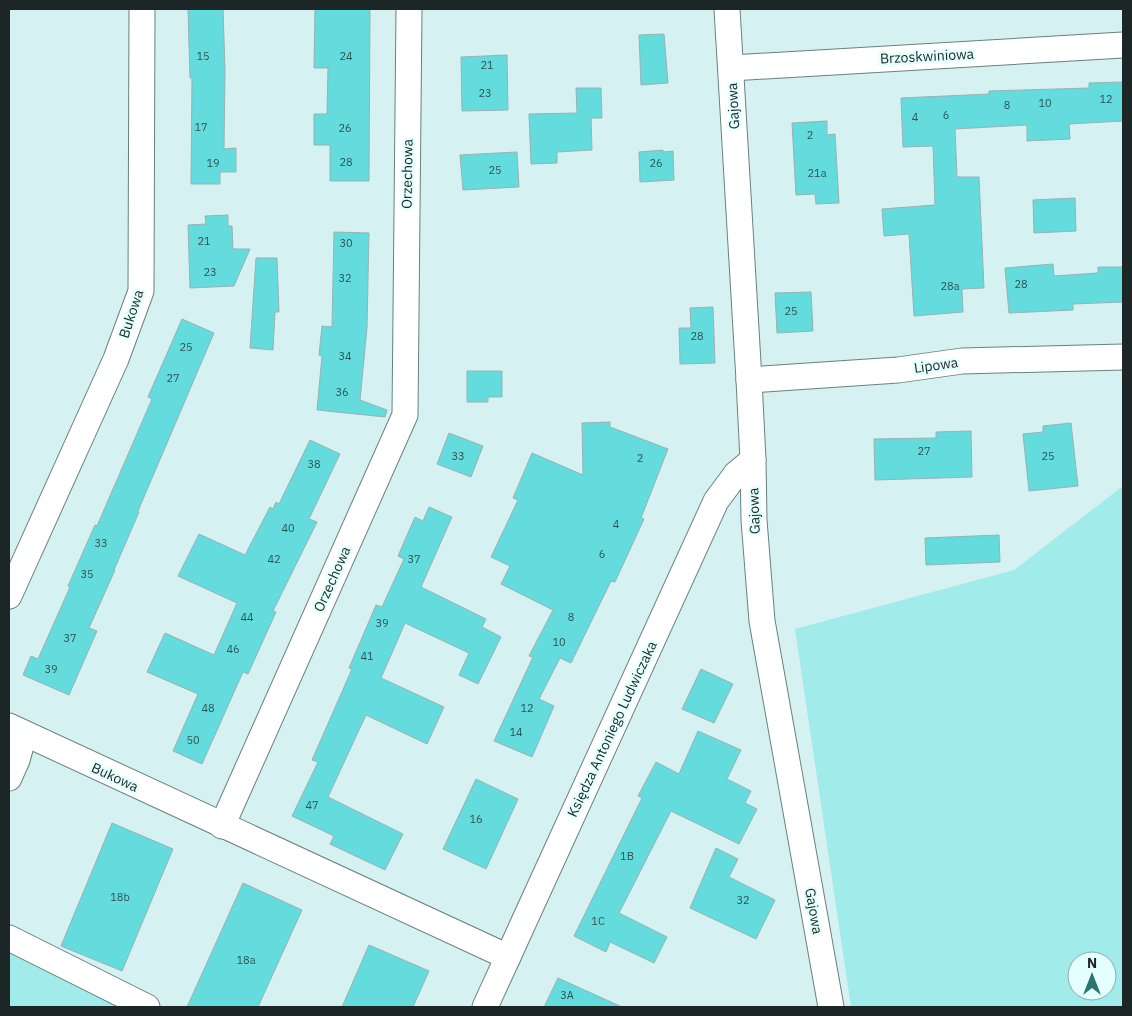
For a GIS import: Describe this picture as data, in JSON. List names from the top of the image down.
{
  "streets": {
    "street": [
      "Brzoskwiniowa",
      "Gajowa",
      "Orzechowa",
      "Bukowa",
      "Lipowa",
      "Księdza Antoniego Ludwiczaka"
    ]
  },
  "crossings": [
    ["Brzoskwiniowa", "Gajowa"],
    ["Gajowa", "Lipowa"],
    ["Gajowa", "Księdza Antoniego Ludwiczaka"],
    ["Orzechowa", "Bukowa"]
  ],
  "house_numbers": [
    "15",
    "24",
    "21",
    "23",
    "12",
    "10",
    "8",
    "6",
    "4",
    "17",
    "26",
    "2",
    "28",
    "19",
    "26",
    "25",
    "21a",
    "21",
    "30",
    "23",
    "32",
    "28",
    "28a",
    "25",
    "28",
    "25",
    "34",
    "27",
    "36",
    "27",
    "33",
    "25",
    "2",
    "38",
    "4",
    "40",
    "33",
    "6",
    "42",
    "37",
    "35",
    "44",
    "8",
    "39",
    "37",
    "10",
    "46",
    "41",
    "39",
    "48",
    "12",
    "14",
    "50",
    "47",
    "16",
    "1B",
    "18b",
    "32",
    "1C",
    "18a",
    "3A"
  ],
  "north": "top"
}
